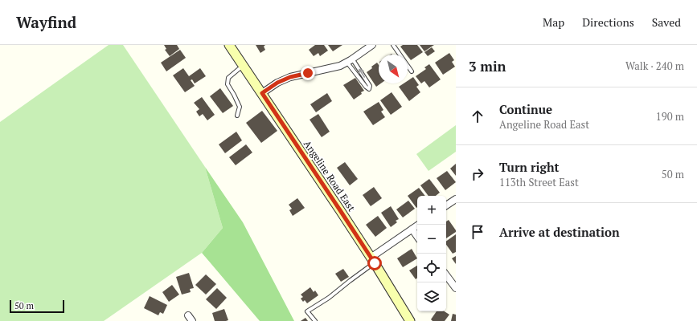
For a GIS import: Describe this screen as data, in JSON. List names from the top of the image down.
{
  "streets": {
    "street": ["Angeline Road East"]
  },
  "scale_bar": "50 m",
  "north": "bottom right",
  "page": {
    "header": "Wayfind",
    "nav": ["Map", "Directions", "Saved"],
    "heading": ["3 min", "Walk · 240 m"],
    "list": [
      ["Continue", "Angeline Road East", "190 m"],
      ["Turn right", "113th Street East", "50 m"],
      "Arrive at destination"
    ],
    "map_buttons": ["+", "−"],
    "scale": "50 m"
  }
}
